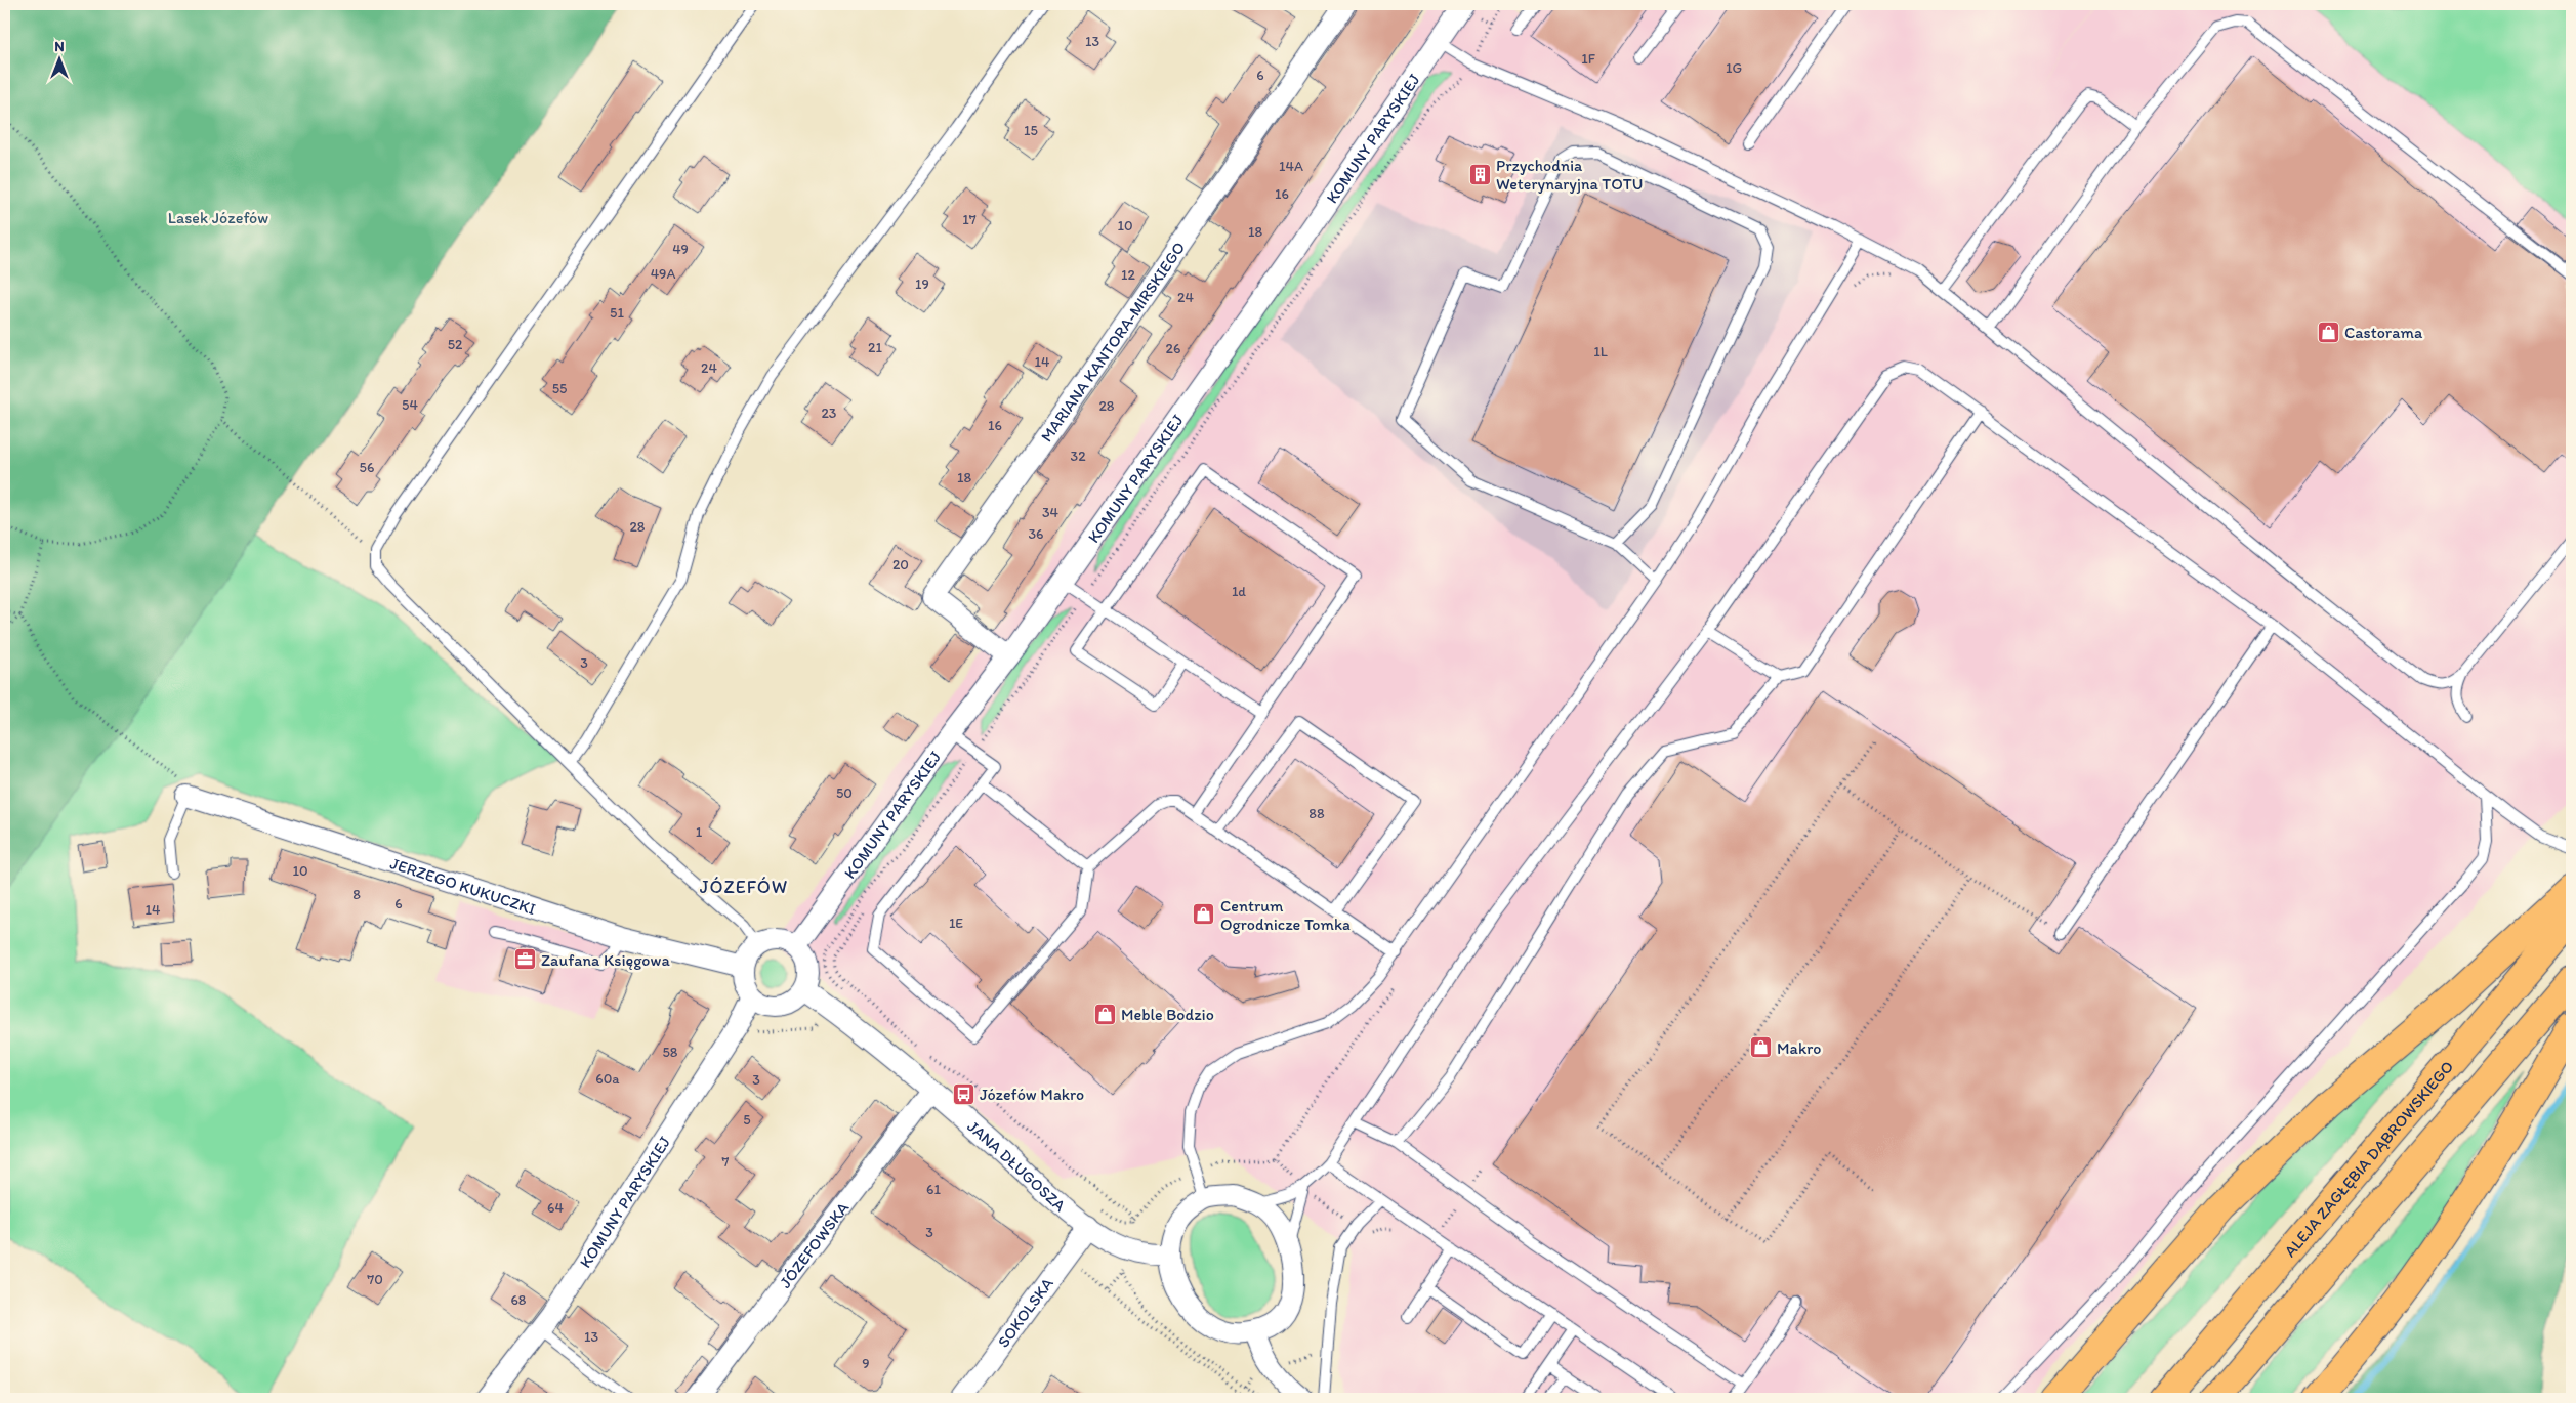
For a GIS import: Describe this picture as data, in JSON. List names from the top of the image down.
{
  "streets": {
    "main road": ["ALEJA ZAGŁĘBIA DĄBROWSKIEGO"],
    "street": [
      "KOMUNY PARYSKIEJ",
      "MARIANA KANTORA-MIRSKIEGO",
      "JERZEGO KUKUCZKI",
      "JANA DŁUGOSZA",
      "JÓZEFOWSKA",
      "SOKOLSKA"
    ]
  },
  "crossings": [
    ["KOMUNY PARYSKIEJ", "MARIANA KANTORA-MIRSKIEGO"],
    ["KOMUNY PARYSKIEJ", "JERZEGO KUKUCZKI"],
    ["KOMUNY PARYSKIEJ", "JANA DŁUGOSZA"],
    ["JERZEGO KUKUCZKI", "JANA DŁUGOSZA"],
    ["JANA DŁUGOSZA", "JÓZEFOWSKA"],
    ["JANA DŁUGOSZA", "SOKOLSKA"]
  ],
  "districts": ["JÓZEFÓW"],
  "parks": ["Lasek Józefów"],
  "places": {
    "building": ["Przychodnia Weterynaryjna TOTU"],
    "shop": [
      "Castorama",
      "Centrum Ogrodnicze Tomka",
      "Meble Bodzio",
      "Makro"
    ],
    "office": ["Zaufana Księgowa"],
    "bus stop": ["Józefów Makro"]
  },
  "house_numbers": [
    "13",
    "1F",
    "1G",
    "6",
    "15",
    "14A",
    "16",
    "17",
    "10",
    "18",
    "49",
    "49A",
    "12",
    "19",
    "24",
    "51",
    "52",
    "21",
    "26",
    "1L",
    "14",
    "24",
    "55",
    "54",
    "28",
    "23",
    "16",
    "32",
    "56",
    "18",
    "34",
    "28",
    "36",
    "20",
    "1d",
    "3",
    "50",
    "88",
    "1",
    "10",
    "8",
    "6",
    "14",
    "1E",
    "58",
    "60a",
    "3",
    "5",
    "7",
    "61",
    "64",
    "3",
    "70",
    "68",
    "13",
    "9"
  ],
  "north": "top"
}
